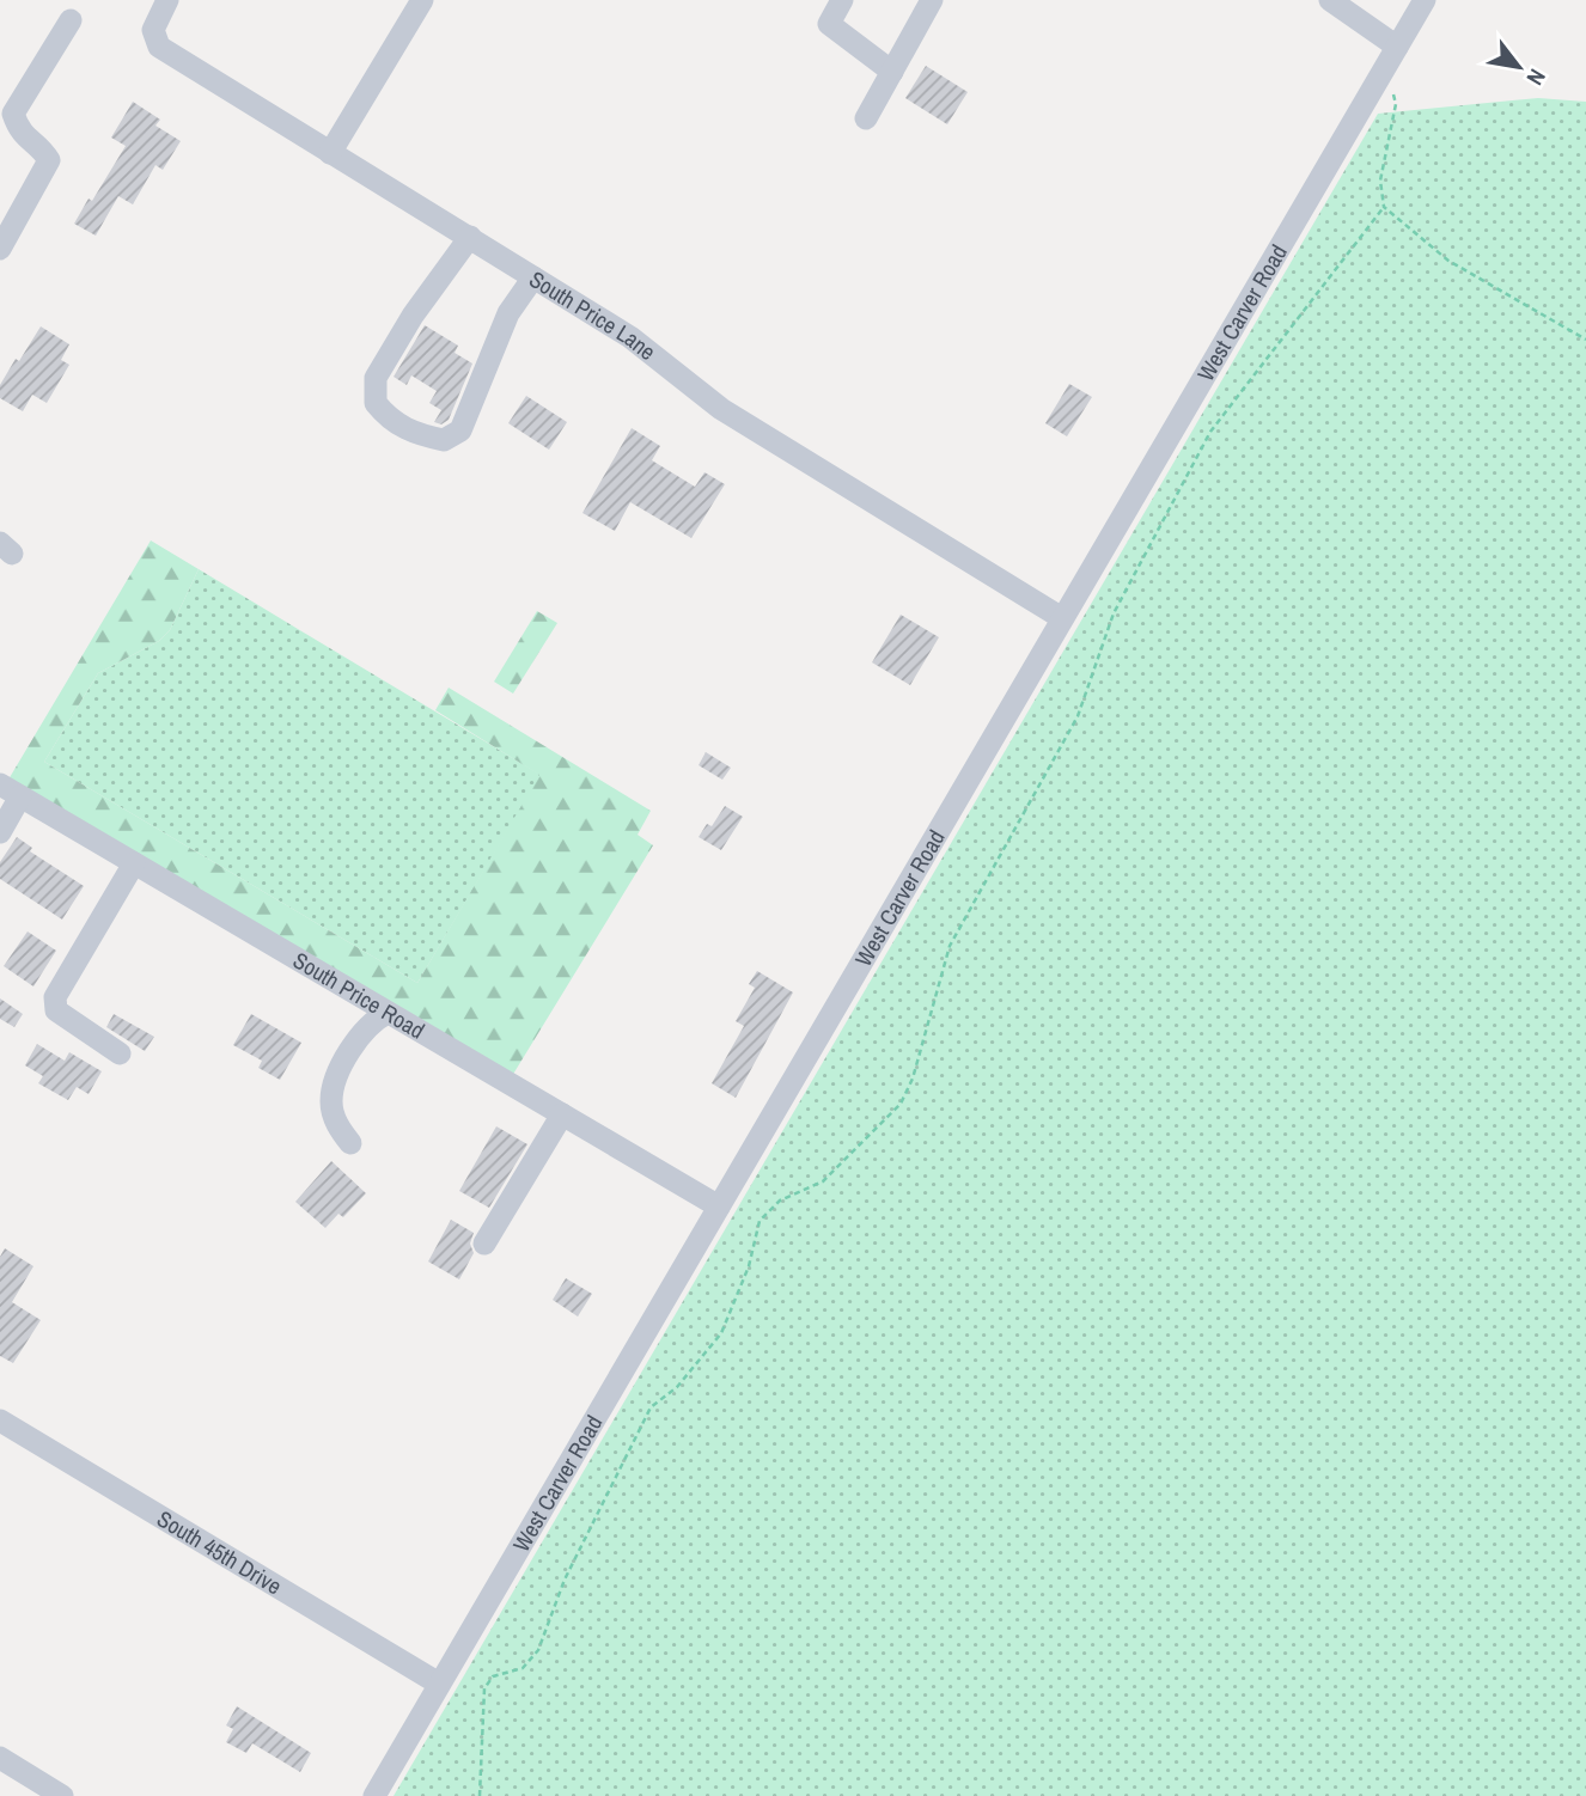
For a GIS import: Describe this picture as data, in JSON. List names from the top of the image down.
{
  "streets": {
    "street": [
      "West Carver Road",
      "South Price Lane",
      "South Price Road",
      "South 45th Drive"
    ]
  },
  "crossings": [
    ["West Carver Road", "South Price Lane"],
    ["West Carver Road", "South Price Road"],
    ["West Carver Road", "South 45th Drive"]
  ],
  "north": "bottom right"
}
